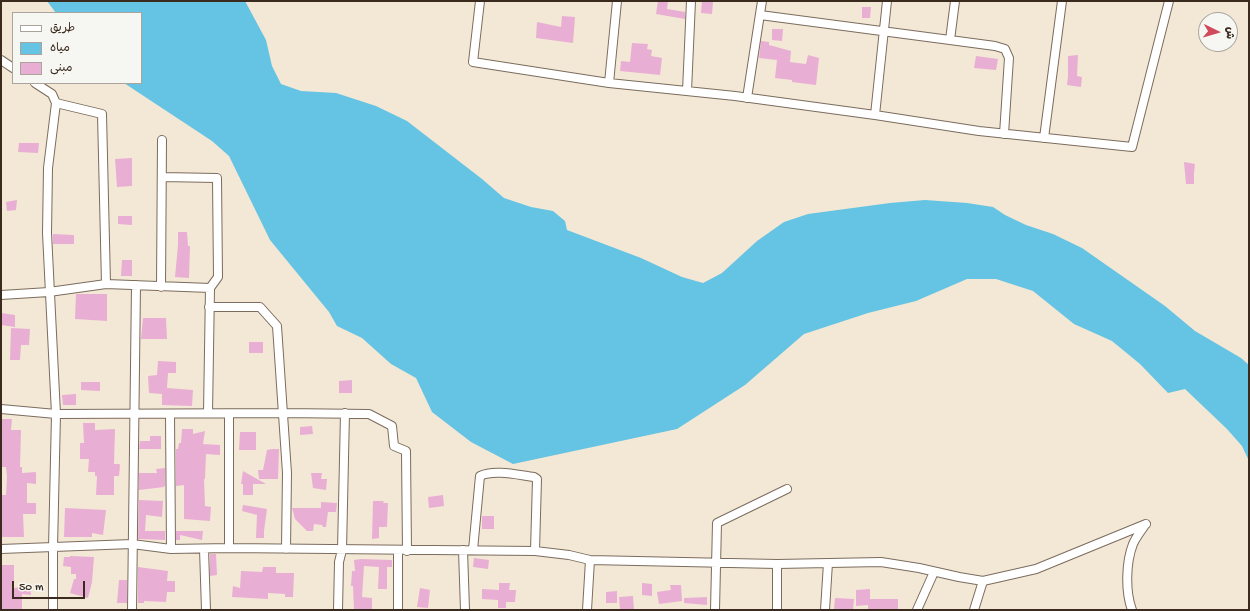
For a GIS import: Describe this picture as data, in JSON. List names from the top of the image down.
{
  "legend": ["طريق", "مياه", "مبنى"],
  "scale_bar": "50 m",
  "north": "right"
}
